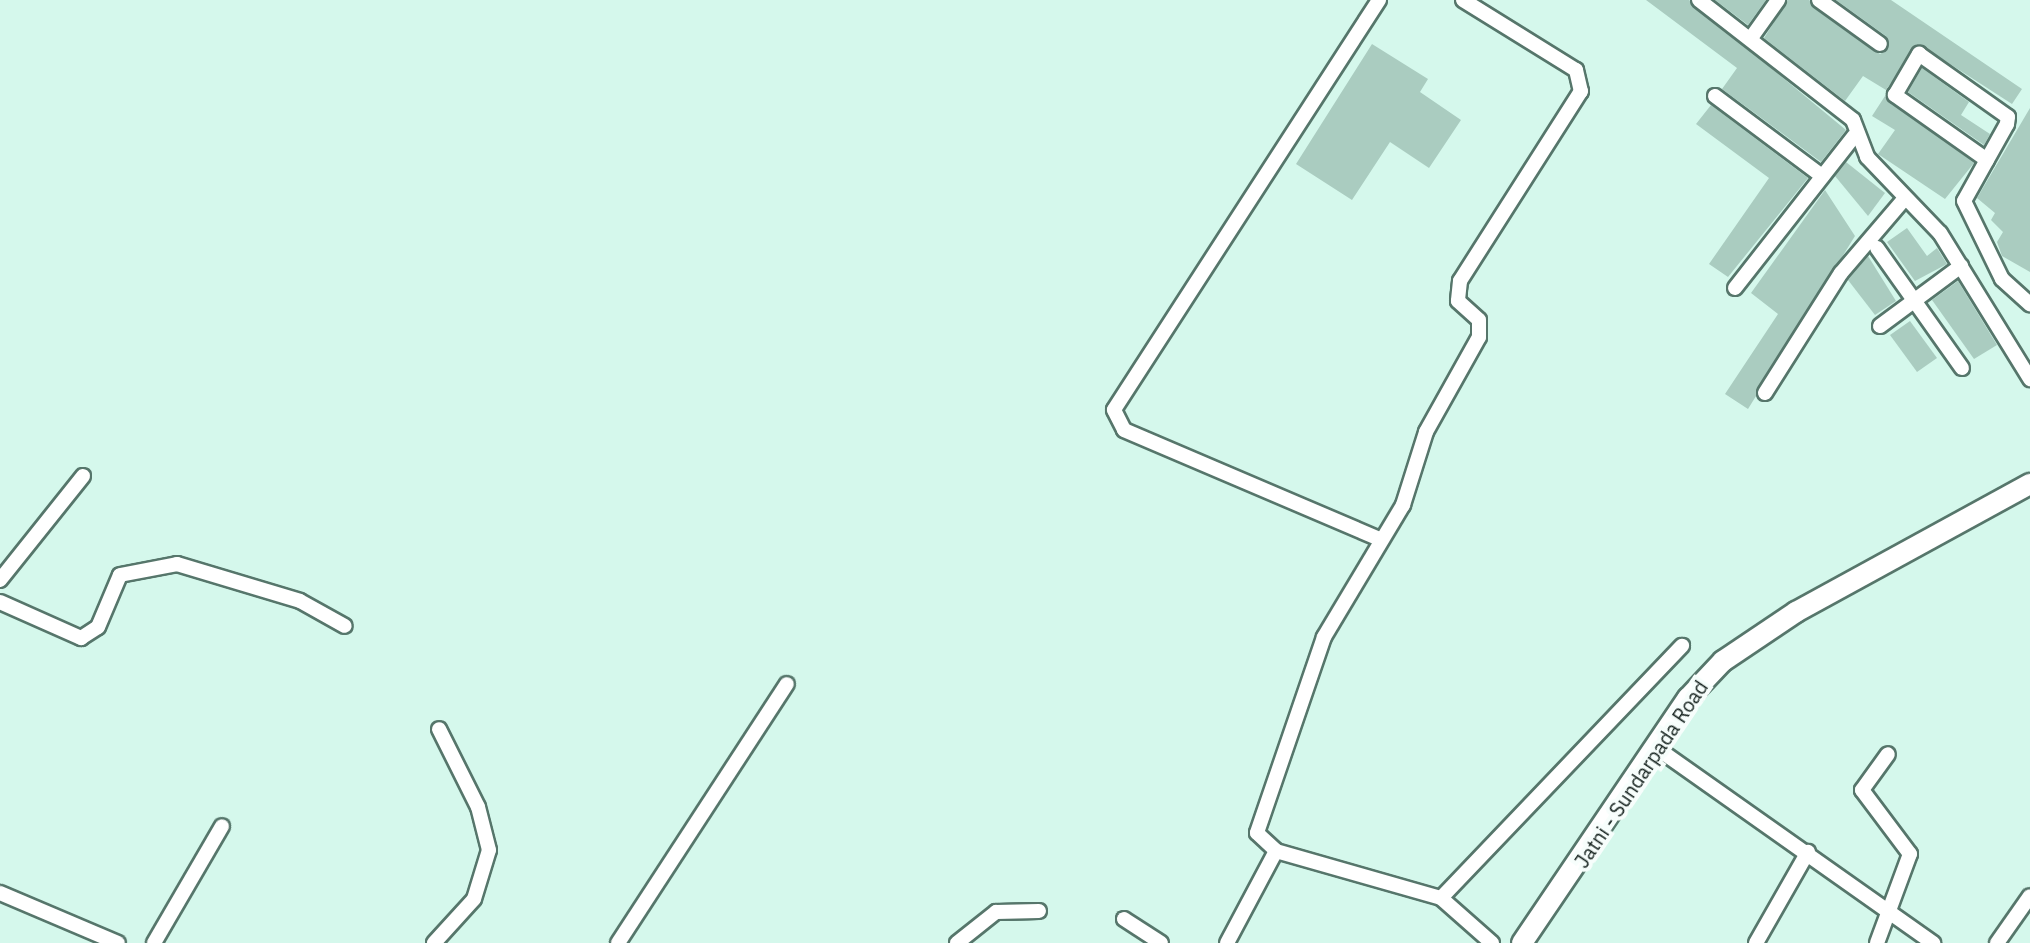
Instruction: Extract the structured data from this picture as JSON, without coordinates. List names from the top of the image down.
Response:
{
  "streets": {
    "main road": ["Jatni - Sundarpada Road"]
  }
}
